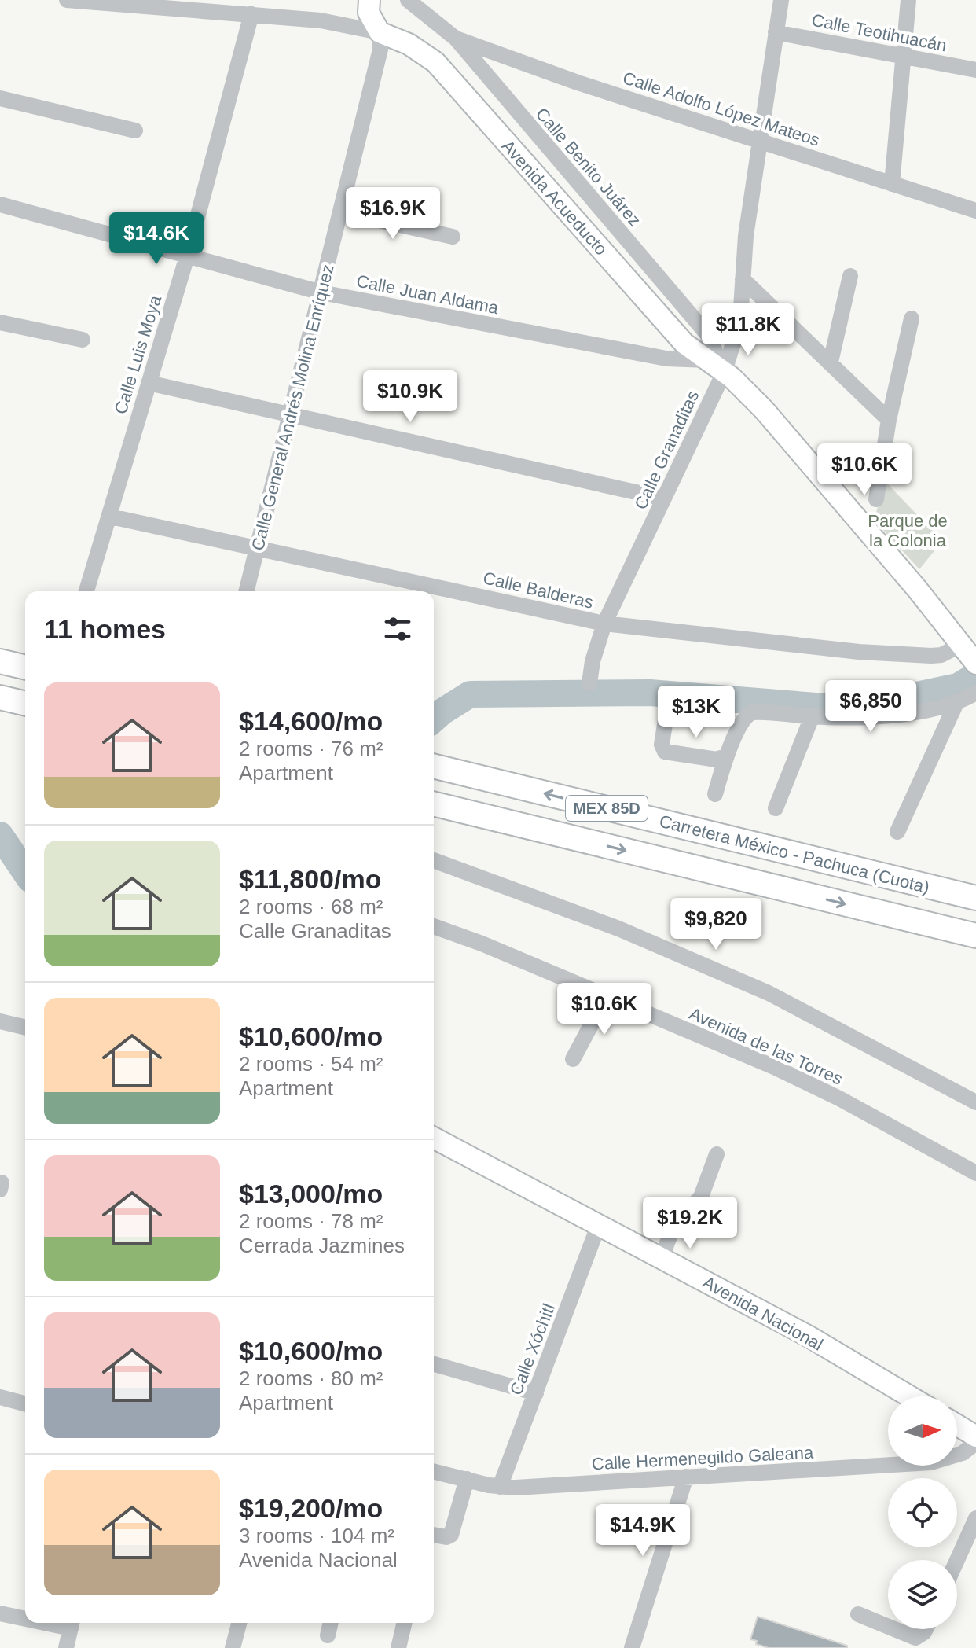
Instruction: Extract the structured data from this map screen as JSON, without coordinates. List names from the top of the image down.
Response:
{
  "streets": {
    "highway": ["MEX 85D", "Carretera México - Pachuca (Cuota)"],
    "main road": ["Avenida Acueducto", "Calle General Andrés Molina Enríquez", "Avenida Nacional"],
    "street": [
      "Calle Teotihuacán",
      "Calle Adolfo López Mateos",
      "Calle Benito Juárez",
      "Calle Juan Aldama",
      "Calle Luis Moya",
      "Calle Granaditas",
      "Calle Balderas",
      "Avenida de las Torres",
      "Calle Xóchitl",
      "Calle Hermenegildo Galeana"
    ]
  },
  "crossings": [
    ["Calle Teotihuacán", "Calle Granaditas"],
    ["Calle Adolfo López Mateos", "Calle Benito Juárez"],
    ["Calle Adolfo López Mateos", "Calle Granaditas"],
    ["Calle Benito Juárez", "Avenida Acueducto"],
    ["Calle Benito Juárez", "Calle Juan Aldama"],
    ["Calle Benito Juárez", "Calle Granaditas"],
    ["Avenida Acueducto", "Calle Juan Aldama"],
    ["Avenida Acueducto", "Calle General Andrés Molina Enríquez"],
    ["Avenida Acueducto", "Calle Granaditas"],
    ["Avenida Acueducto", "Calle Balderas"],
    ["Calle Juan Aldama", "Calle Luis Moya"],
    ["Calle Juan Aldama", "Calle General Andrés Molina Enríquez"],
    ["Calle Juan Aldama", "Calle Granaditas"],
    ["Calle Luis Moya", "Calle Balderas"],
    ["Calle General Andrés Molina Enríquez", "Calle Balderas"],
    ["Calle Granaditas", "Calle Balderas"],
    ["Avenida Nacional", "Calle Xóchitl"],
    ["Calle Xóchitl", "Calle Hermenegildo Galeana"]
  ],
  "parks": ["Parque de la Colonia"],
  "north": "right",
  "page": {
    "price": [
      "$16.9K",
      "$14.6K",
      "$11.8K",
      "$10.9K",
      "$10.6K",
      "$6,850",
      "$13K",
      "$9,820",
      "$10.6K",
      "$19.2K",
      "$14.9K"
    ],
    "heading": "11 homes",
    "list": [
      {
        "name": "$14,600/mo",
        "note": "2 rooms · 76 m² · Apartment"
      },
      {
        "name": "$11,800/mo",
        "note": "2 rooms · 68 m² · Calle Granaditas"
      },
      {
        "name": "$10,600/mo",
        "note": "2 rooms · 54 m² · Apartment"
      },
      {
        "name": "$13,000/mo",
        "note": "2 rooms · 78 m² · Cerrada Jazmines"
      },
      {
        "name": "$10,600/mo",
        "note": "2 rooms · 80 m² · Apartment"
      },
      {
        "name": "$19,200/mo",
        "note": "3 rooms · 104 m² · Avenida Nacional"
      }
    ]
  }
}
